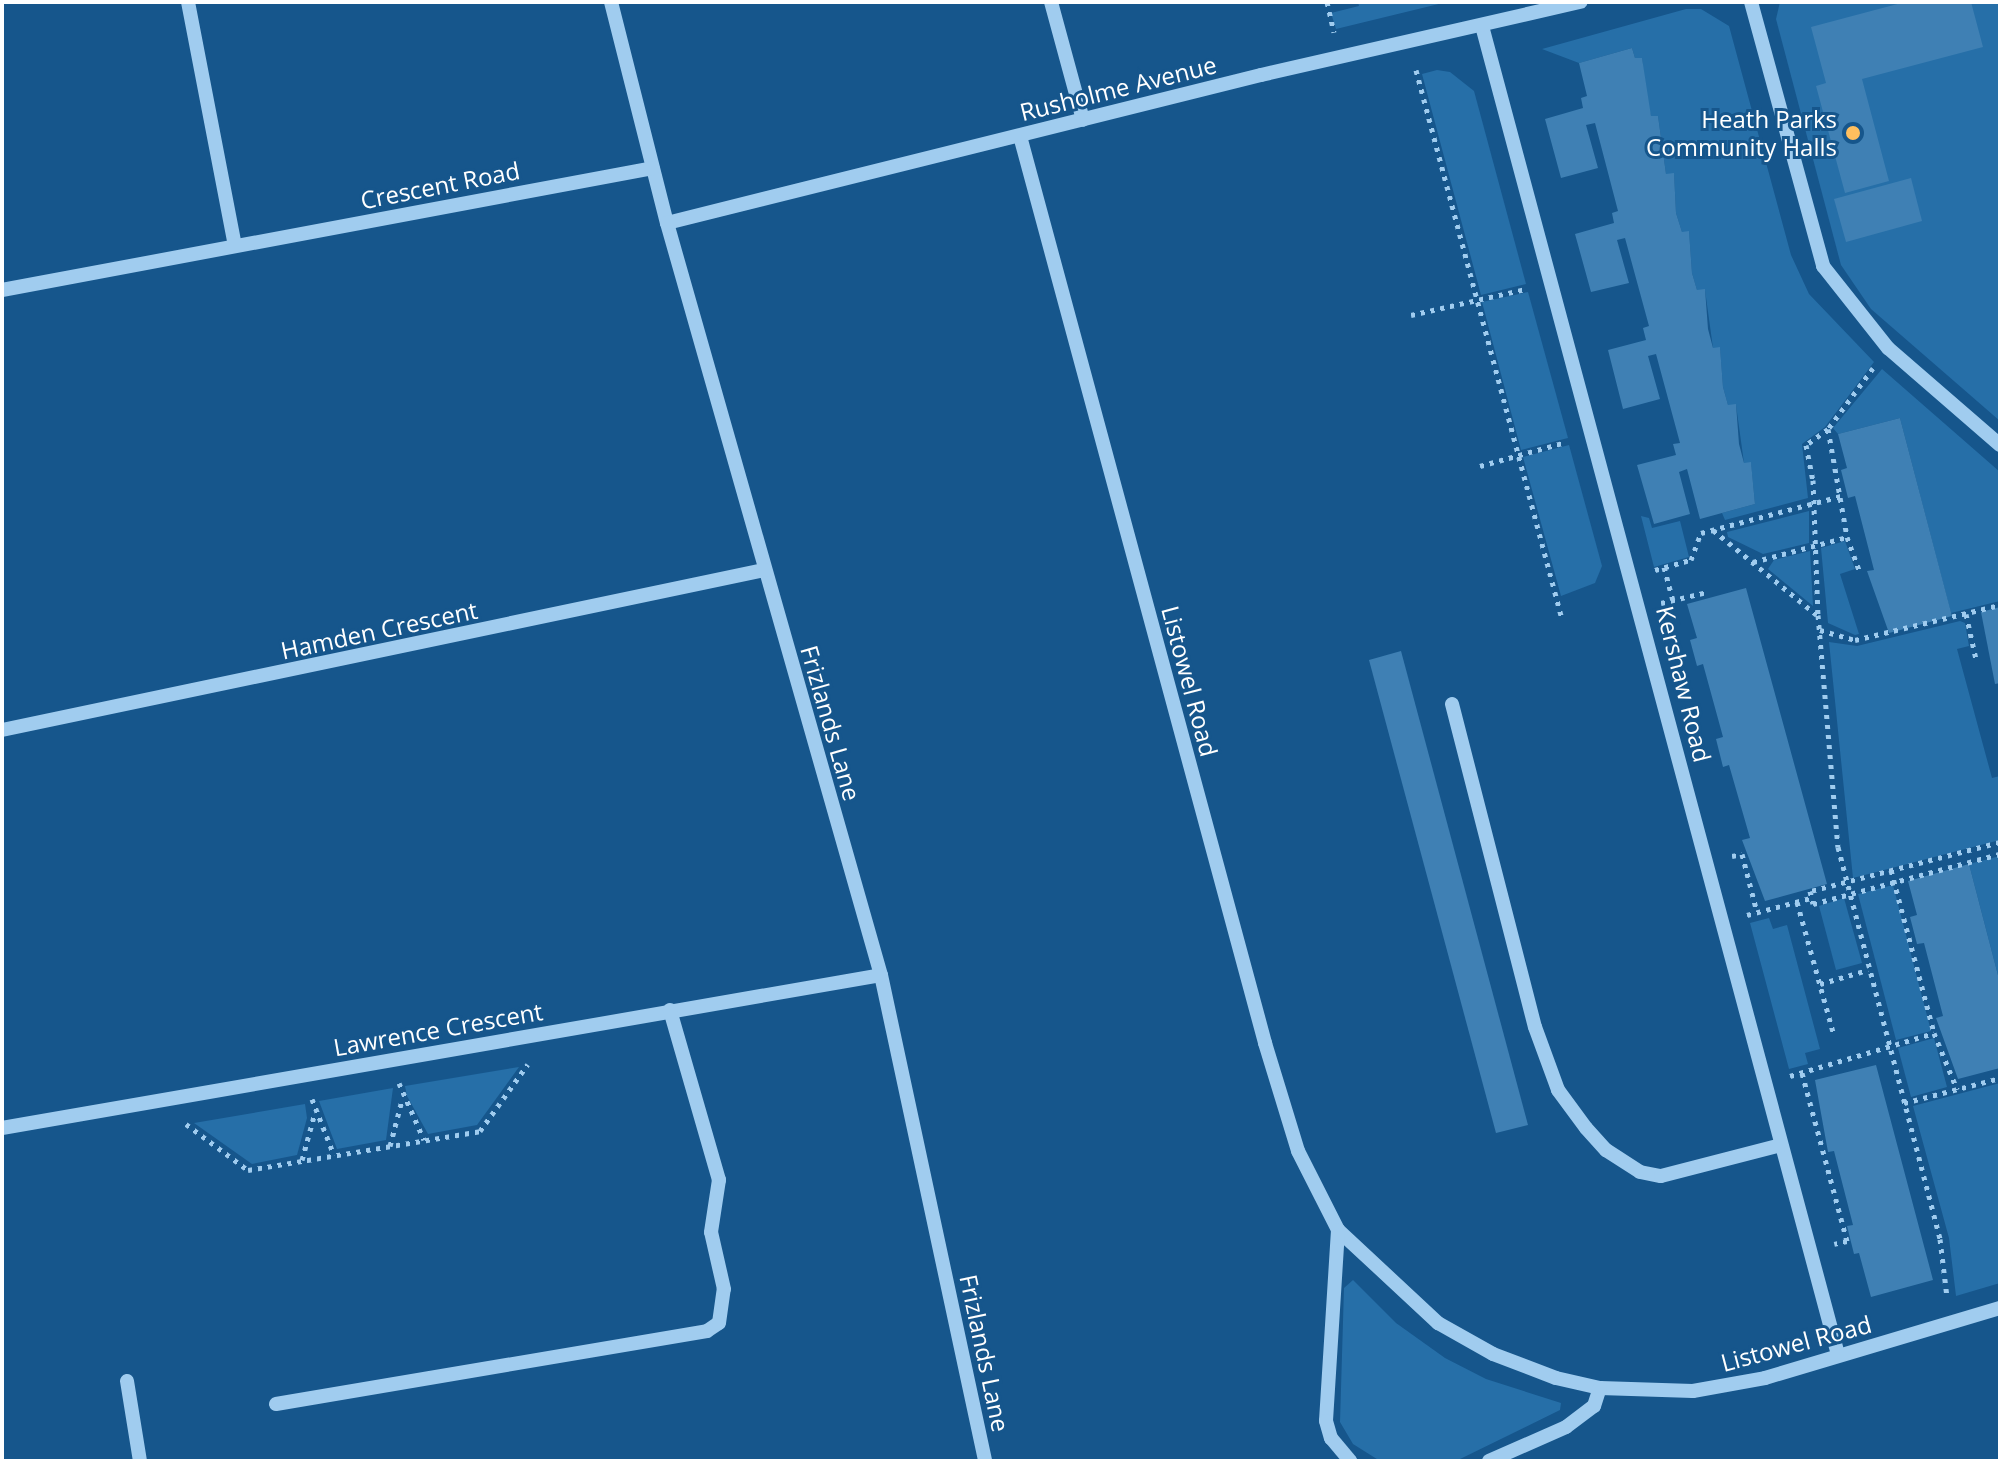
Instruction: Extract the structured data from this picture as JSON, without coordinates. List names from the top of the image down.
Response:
{
  "streets": {
    "street": [
      "Rusholme Avenue",
      "Crescent Road",
      "Hamden Crescent",
      "Listowel Road",
      "Kershaw Road",
      "Frizlands Lane",
      "Lawrence Crescent"
    ]
  },
  "crossings": [
    ["Rusholme Avenue", "Listowel Road"],
    ["Rusholme Avenue", "Kershaw Road"],
    ["Rusholme Avenue", "Frizlands Lane"],
    ["Crescent Road", "Frizlands Lane"],
    ["Hamden Crescent", "Frizlands Lane"],
    ["Listowel Road", "Kershaw Road"],
    ["Frizlands Lane", "Lawrence Crescent"]
  ],
  "places": ["Heath Parks Community Halls"]
}
